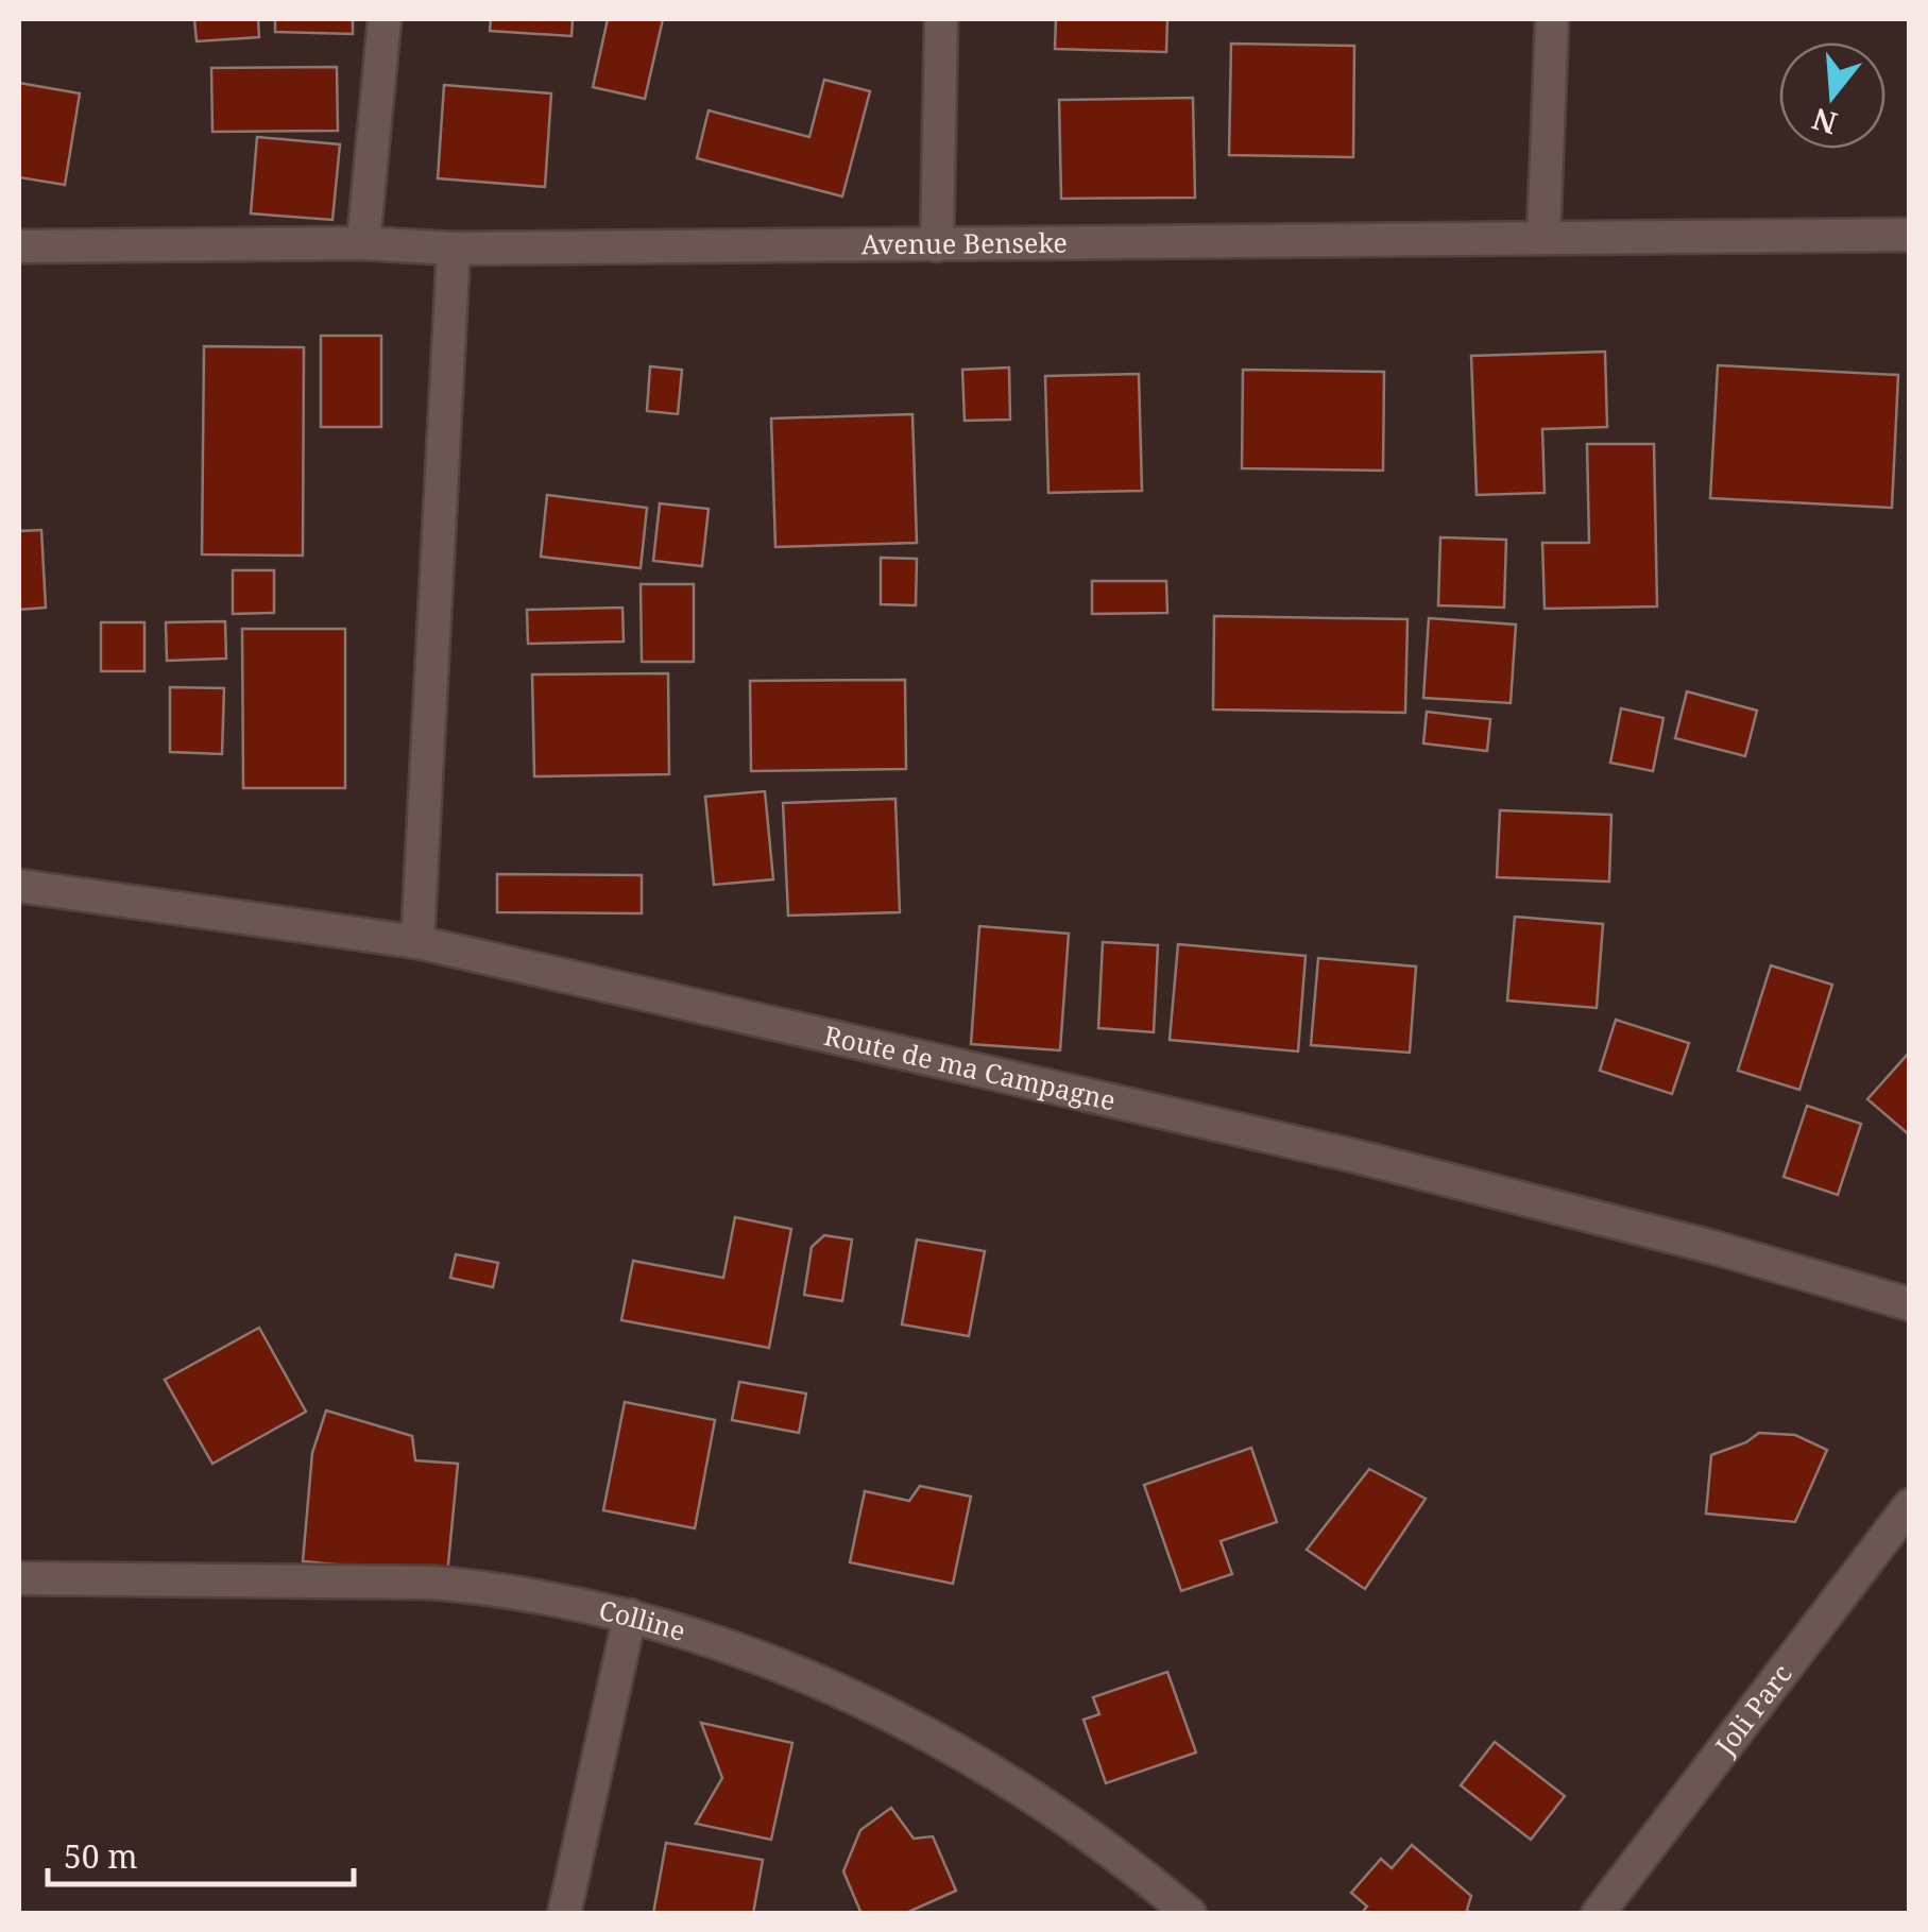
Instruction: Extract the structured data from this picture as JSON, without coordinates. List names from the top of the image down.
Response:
{
  "streets": {
    "street": [
      "Avenue Benseke",
      "Route de ma Campagne",
      "Colline",
      "Joli Parc"
    ]
  },
  "scale_bar": "50 m",
  "north": "bottom"
}
